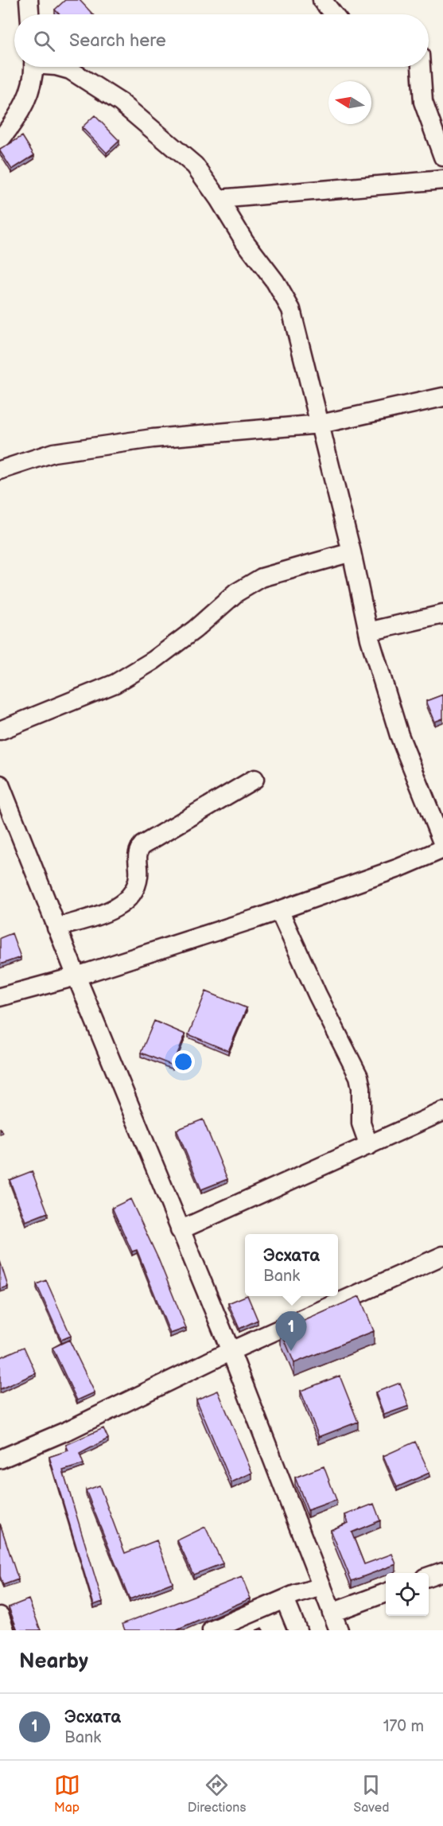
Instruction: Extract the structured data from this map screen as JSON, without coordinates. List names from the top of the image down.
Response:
{
  "north": "left",
  "page": {
    "search": "Search here",
    "popup": ["Эсхата", "Bank"],
    "pins": "1",
    "heading": "Nearby",
    "list": [
      {
        "mark": "1",
        "name": "Эсхата",
        "note": "Bank",
        "value": "170 m"
      }
    ],
    "nav": ["Map", "Directions", "Saved"]
  }
}
